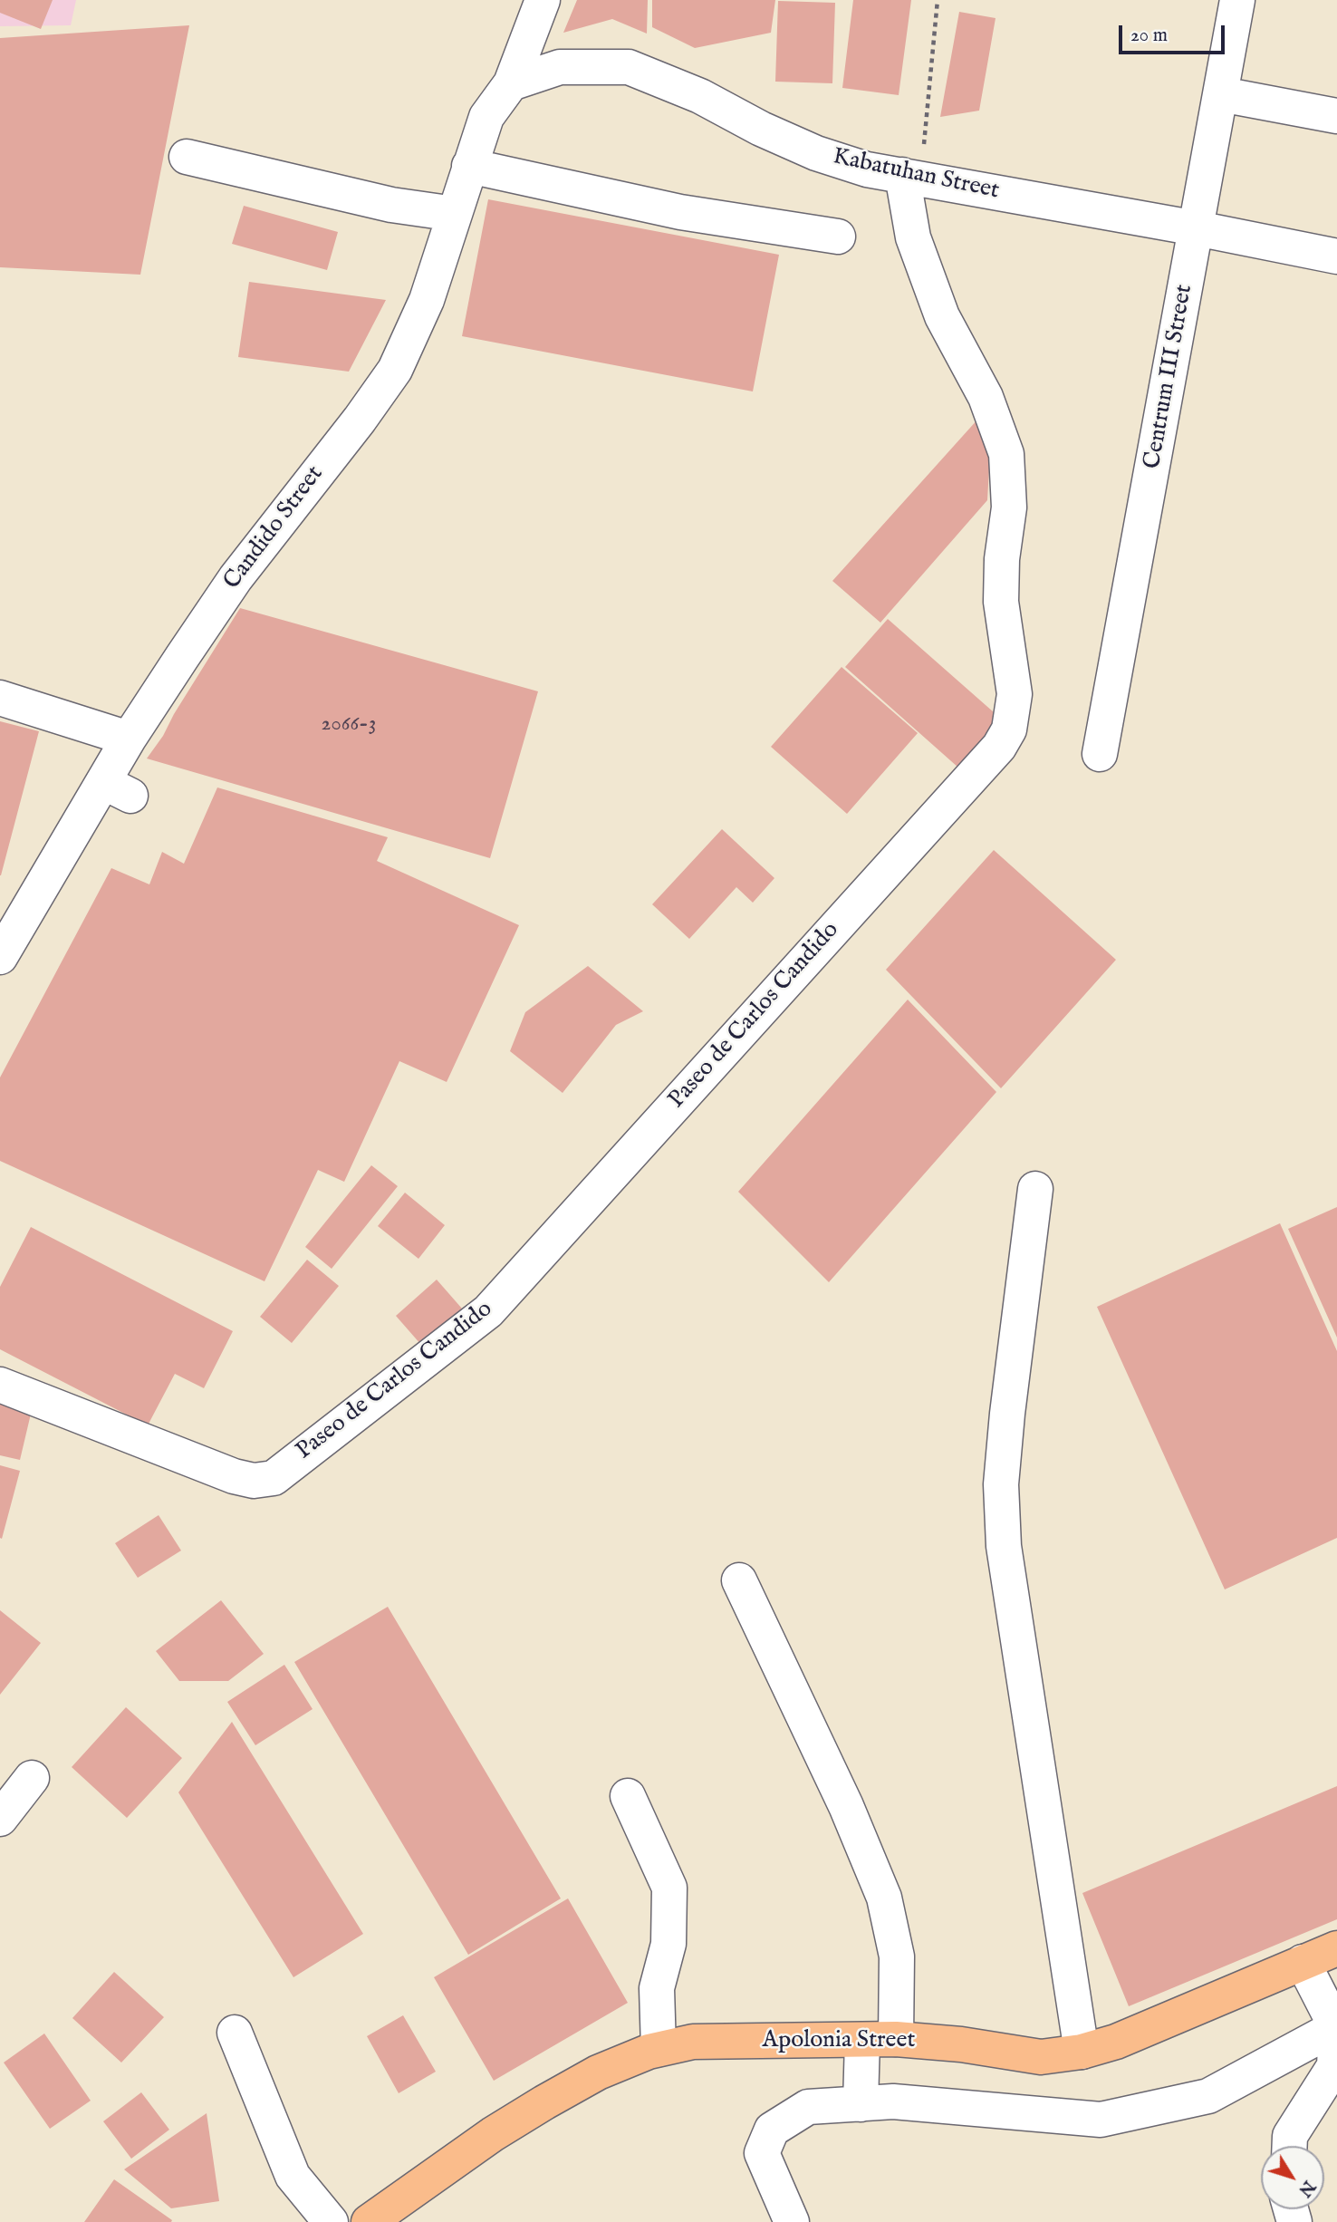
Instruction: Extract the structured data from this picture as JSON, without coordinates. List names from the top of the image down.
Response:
{
  "streets": {
    "main road": ["Apolonia Street"],
    "street": [
      "Kabatuhan Street",
      "Centrum III Street",
      "Candido Street",
      "Paseo de Carlos Candido"
    ]
  },
  "crossings": [
    ["Kabatuhan Street", "Centrum III Street"],
    ["Kabatuhan Street", "Candido Street"],
    ["Kabatuhan Street", "Paseo de Carlos Candido"]
  ],
  "house_numbers": ["2066-3"],
  "scale_bar": "20 m",
  "north": "bottom right"
}
